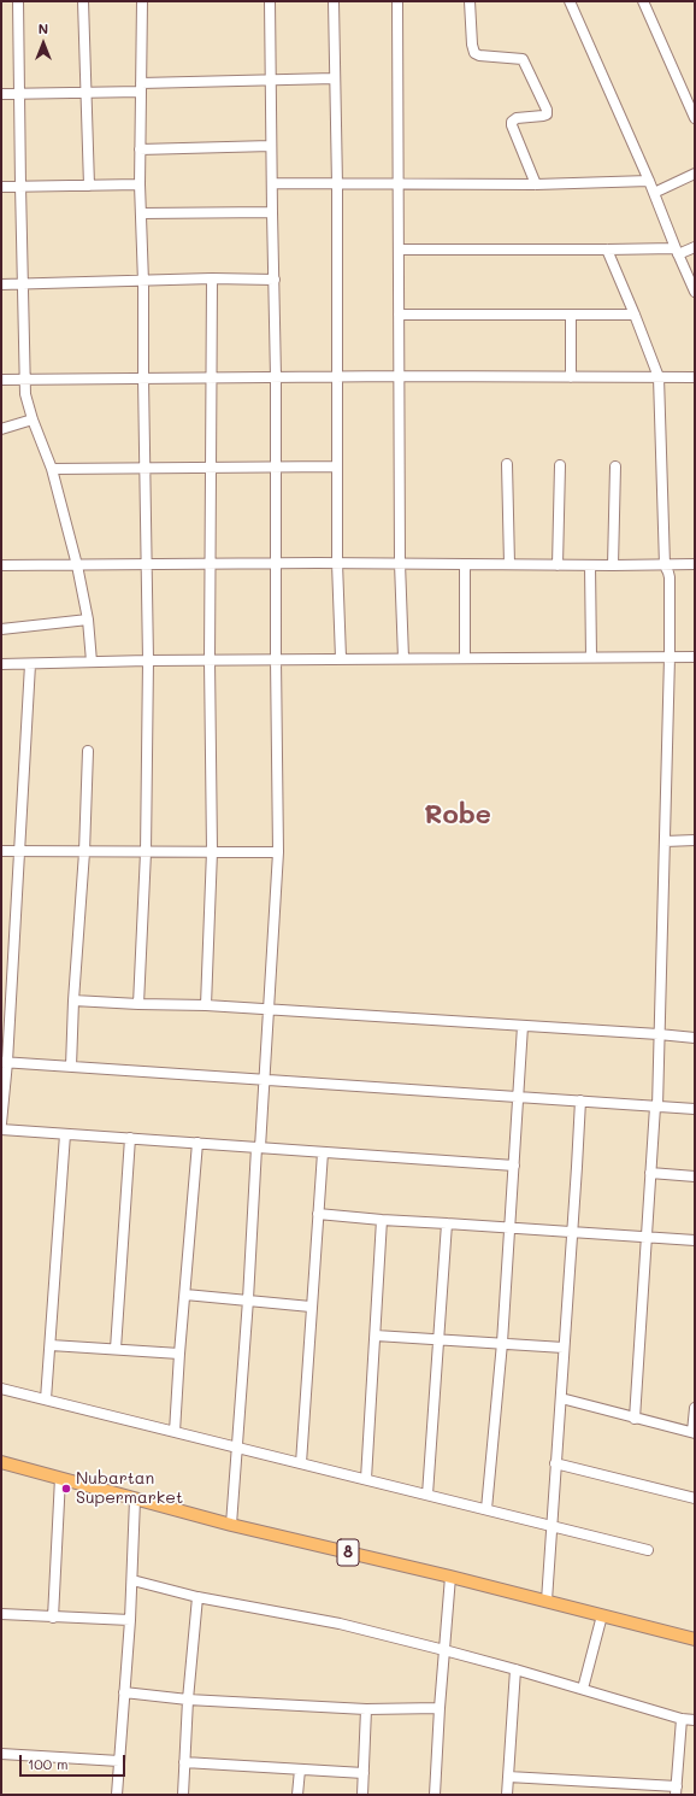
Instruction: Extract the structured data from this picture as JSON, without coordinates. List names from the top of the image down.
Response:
{
  "streets": {
    "main road": ["8"]
  },
  "districts": ["Robe"],
  "places": ["Nubartan Supermarket"],
  "scale_bar": "100 m",
  "north": "top"
}
